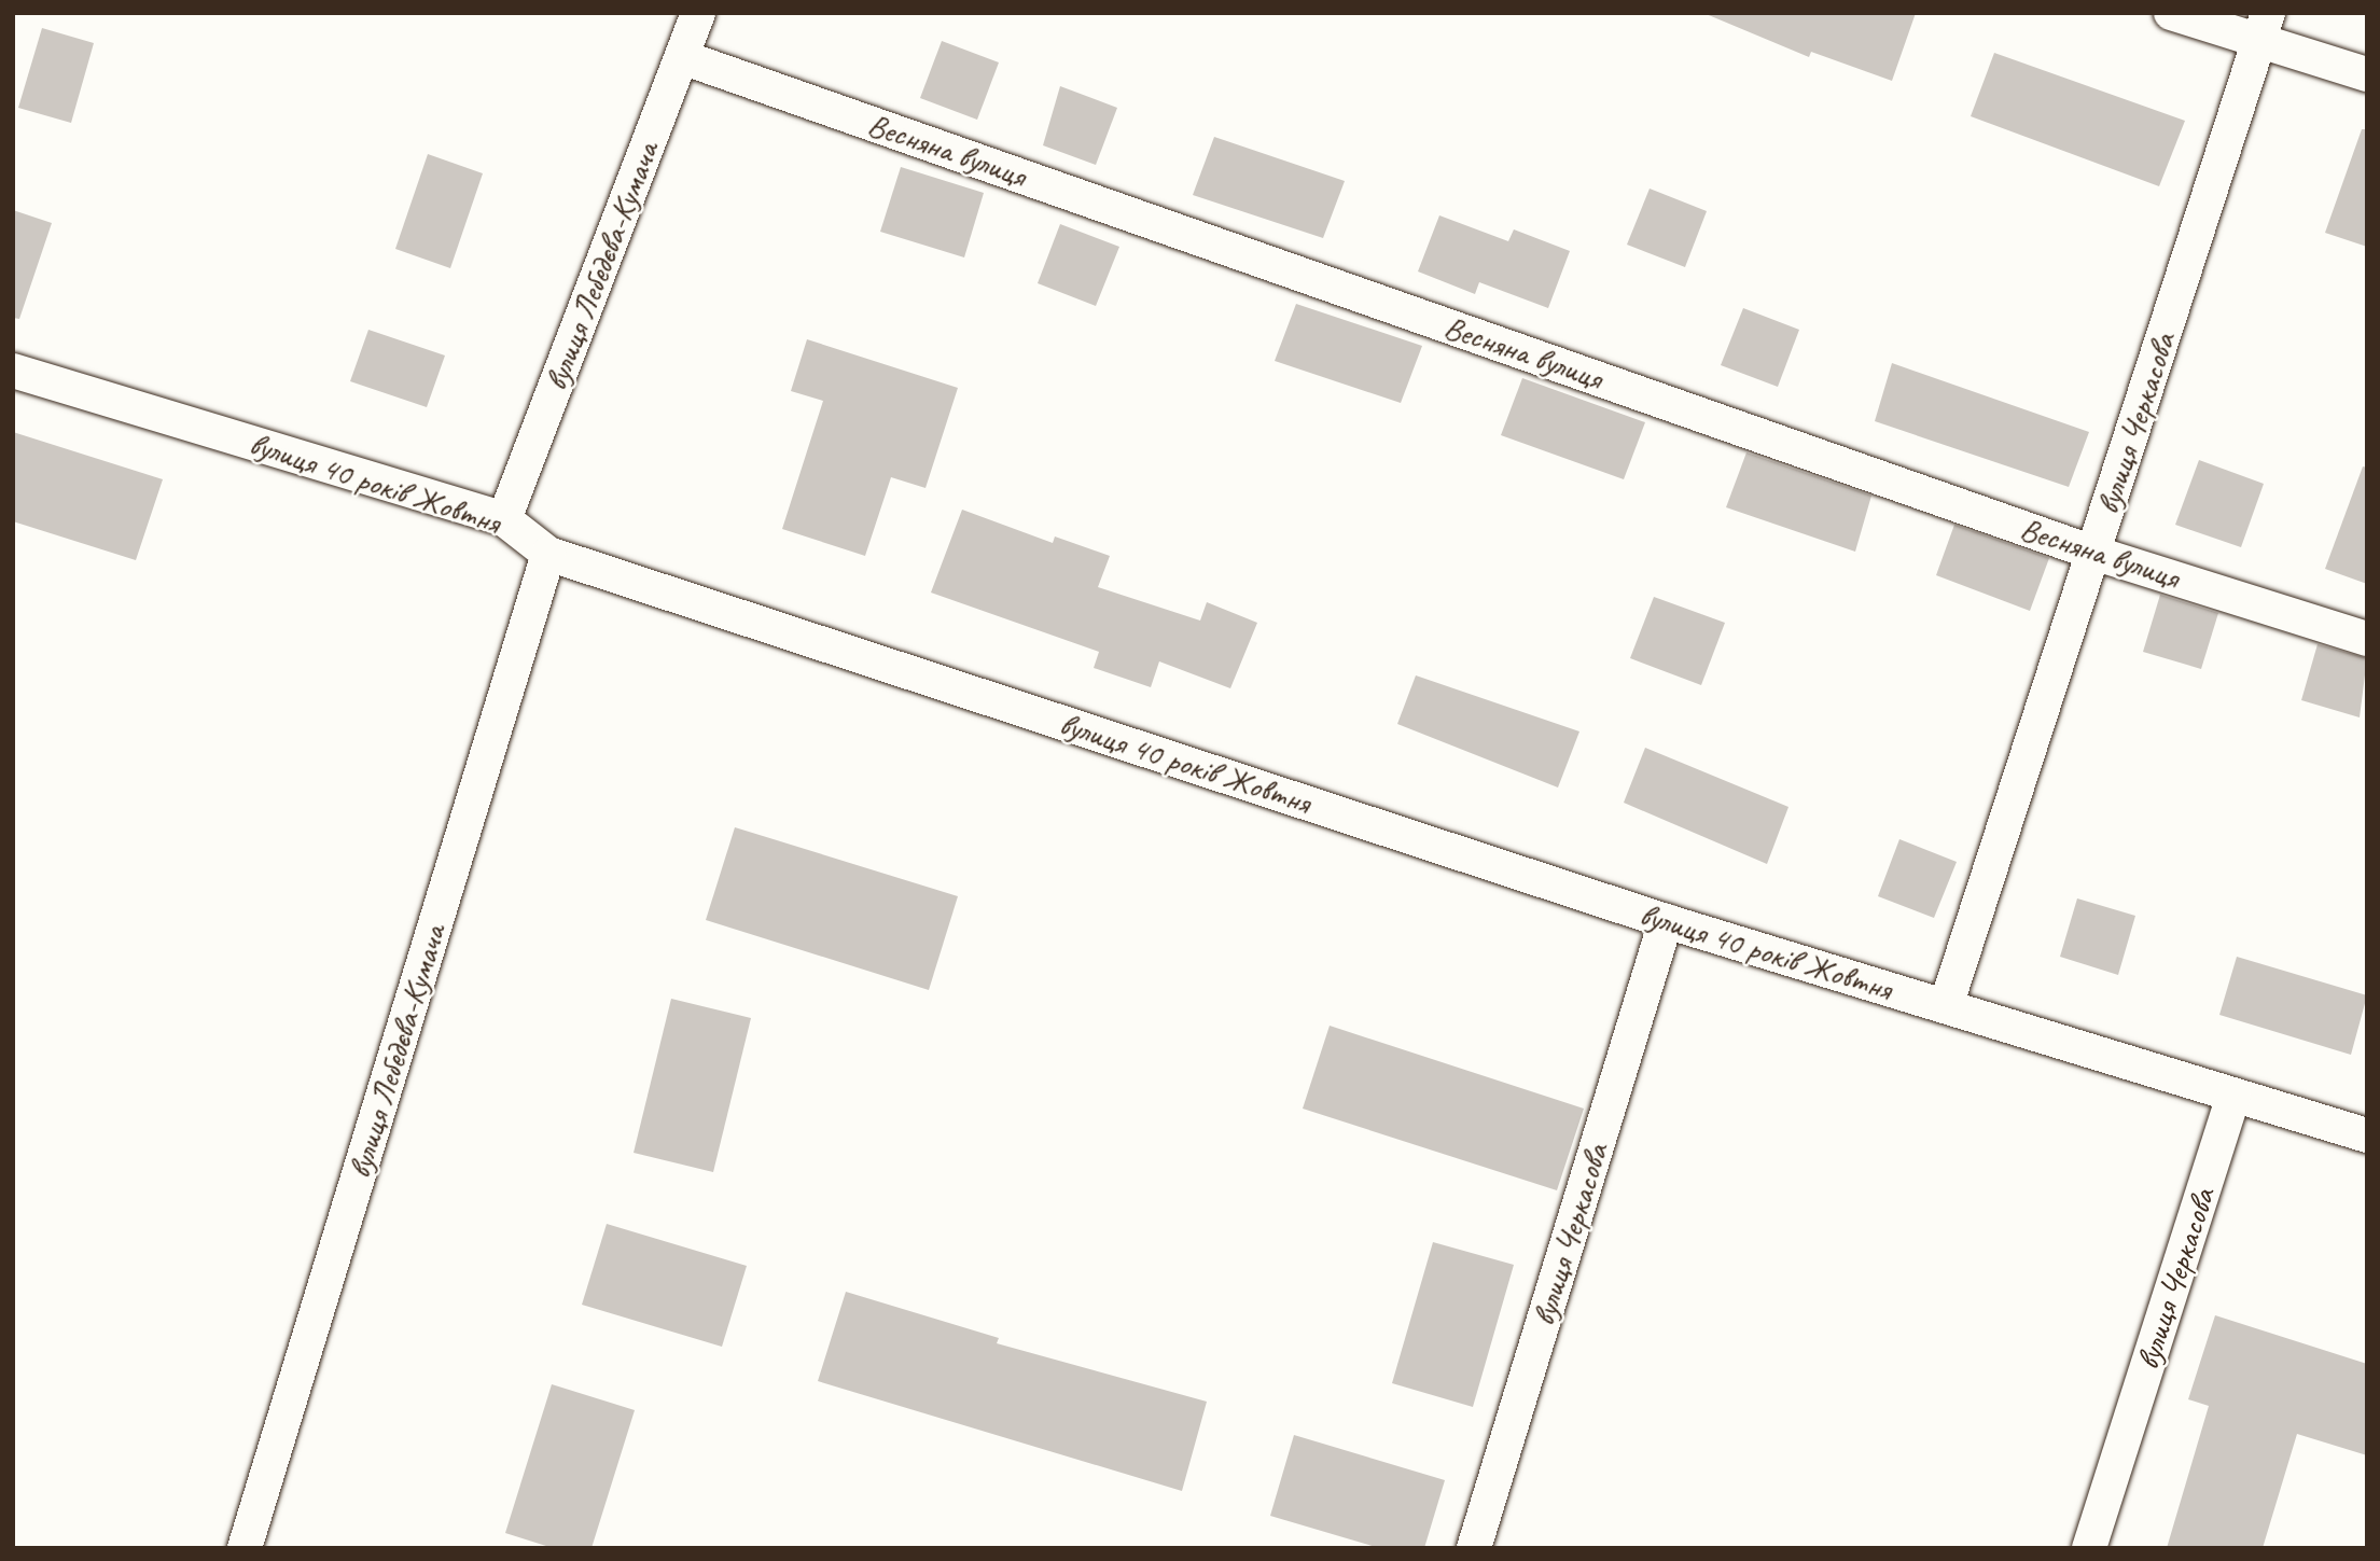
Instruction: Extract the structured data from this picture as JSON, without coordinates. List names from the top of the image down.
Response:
{
  "streets": {
    "street": [
      "Весняна вулиця",
      "вулиця Лебедєва-Кумача",
      "вулиця Черкасова",
      "вулиця 40 років Жовтня"
    ]
  },
  "crossings": [
    ["Весняна вулиця", "вулиця Лебедєва-Кумача"],
    ["Весняна вулиця", "вулиця Черкасова"],
    ["вулиця Лебедєва-Кумача", "вулиця 40 років Жовтня"],
    ["вулиця Черкасова", "вулиця 40 років Жовтня"]
  ]
}
